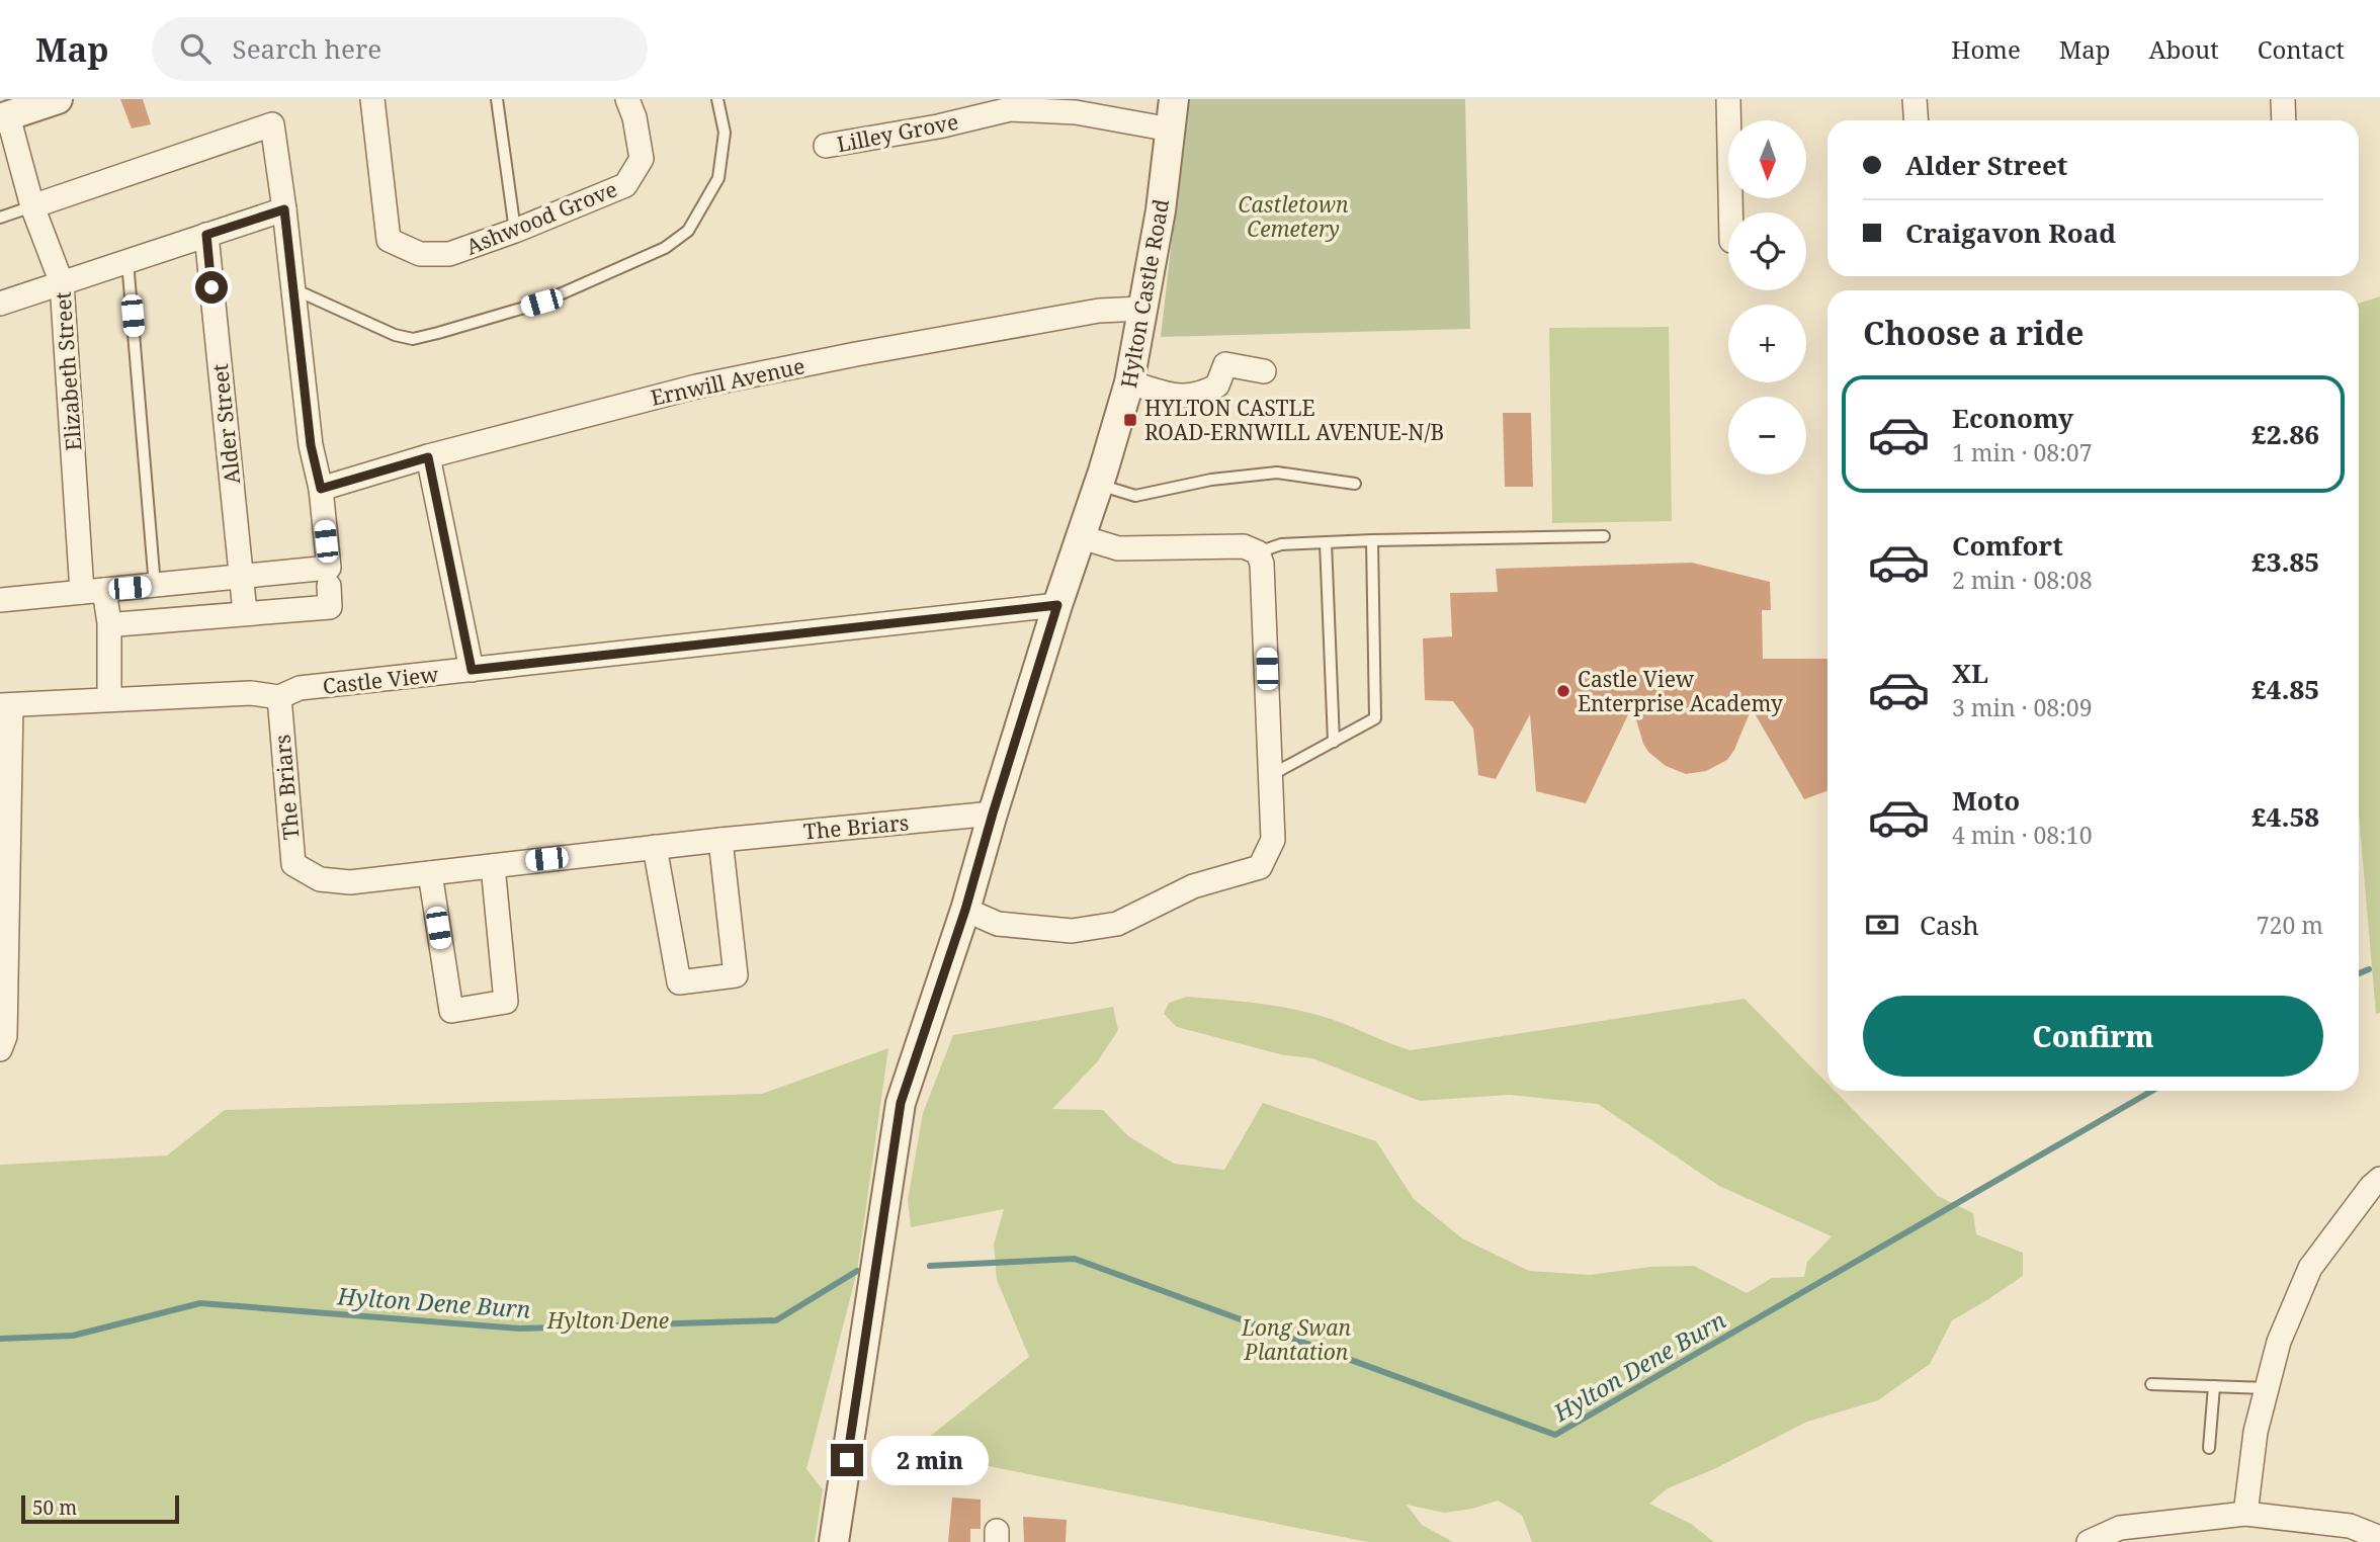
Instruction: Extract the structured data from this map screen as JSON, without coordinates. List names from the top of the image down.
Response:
{
  "streets": {
    "street": [
      "Lilley Grove",
      "Ashwood Grove",
      "Hylton Castle Road",
      "Elizabeth Street",
      "Ernwill Avenue",
      "Alder Street",
      "Castle View",
      "The Briars"
    ]
  },
  "crossings": [
    ["Lilley Grove", "Hylton Castle Road"],
    ["Hylton Castle Road", "Ernwill Avenue"],
    ["Hylton Castle Road", "Castle View"],
    ["Hylton Castle Road", "The Briars"],
    ["Elizabeth Street", "Castle View"],
    ["Castle View", "The Briars"]
  ],
  "water": ["Hylton Dene Burn"],
  "parks": ["Castletown Cemetery", "Hylton Dene", "Long Swan Plantation"],
  "places": {
    "transit": ["HYLTON CASTLE ROAD-ERNWILL AVENUE-N/B"],
    "other": ["Castle View Enterprise Academy"]
  },
  "scale_bar": "50 m",
  "north": "bottom",
  "page": {
    "header": "Map",
    "search": "Search here",
    "nav": [
      "Home",
      "Map",
      "About",
      "Contact"
    ],
    "map_buttons": ["+", "−"],
    "banner": ["Alder Street", "Craigavon Road"],
    "heading": "Choose a ride",
    "list": [
      {
        "name": "Economy",
        "note": "1 min · 08:07",
        "value": "£2.86"
      },
      {
        "name": "Comfort",
        "note": "2 min · 08:08",
        "value": "£3.85"
      },
      {
        "name": "XL",
        "note": "3 min · 08:09",
        "value": "£4.85"
      },
      {
        "name": "Moto",
        "note": "4 min · 08:10",
        "value": "£4.58"
      }
    ],
    "pay": ["Cash", "720 m"],
    "buttons": "Confirm",
    "bubble": "2 min",
    "scale": "50 m"
  }
}
